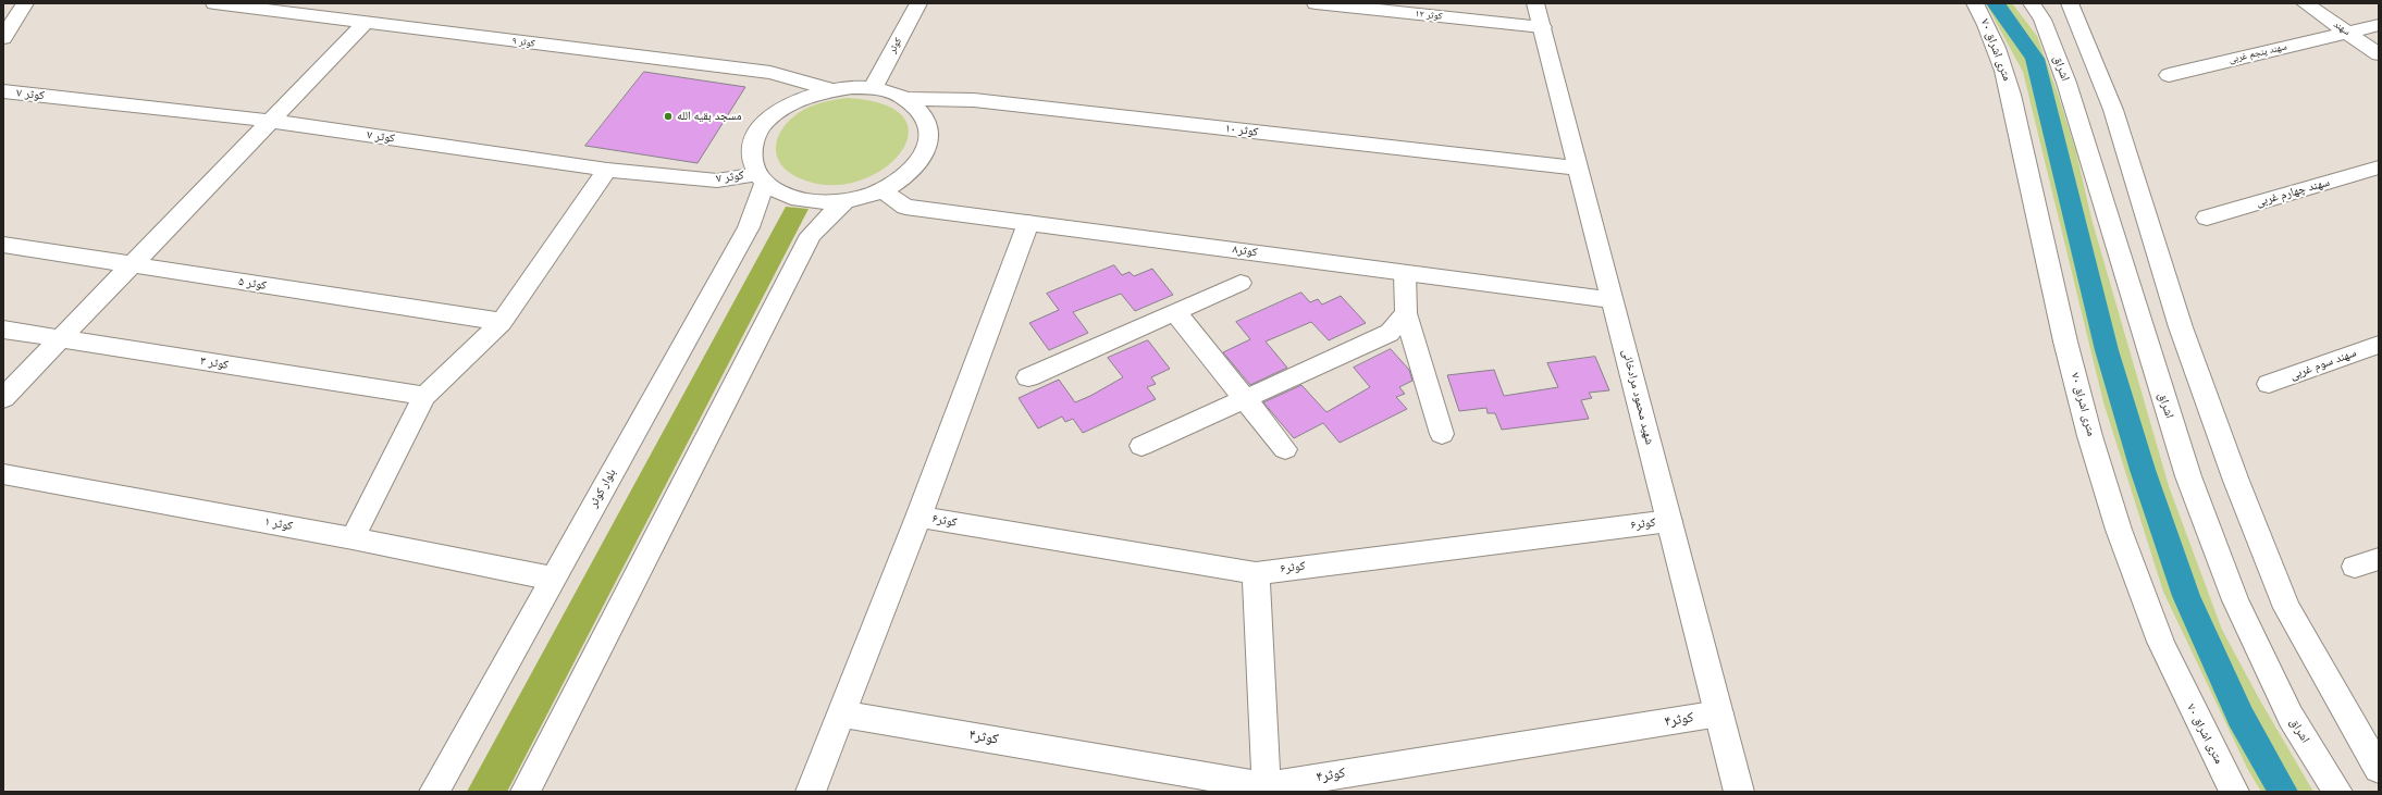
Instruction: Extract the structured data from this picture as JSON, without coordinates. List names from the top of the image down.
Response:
{
  "streets": {
    "street": [
      "کوثر ۱۲",
      "سهند",
      "کوثر ۹",
      "کوثر",
      "۷۰ متری اشراق",
      "سهند پنجم غربی",
      "اشراق",
      "کوثر ۷",
      "کوثر ۱۰",
      "سهند چهارم غربی",
      "کوثر۸",
      "کوثر ۵",
      "کوثر ۳",
      "سهند سوم غربی",
      "شهید محمود مرادخانی",
      "بلوار کوثر",
      "کوثر۶",
      "کوثر ۱",
      "کوثر۴"
    ]
  },
  "crossings": [
    ["کوثر ۱۲", "شهید محمود مرادخانی"],
    ["سهند", "سهند پنجم غربی"],
    ["کوثر ۹", "کوثر"],
    ["کوثر ۹", "کوثر ۷"],
    ["کوثر ۹", "کوثر ۱۰"],
    ["کوثر ۹", "کوثر۸"],
    ["کوثر ۹", "بلوار کوثر"],
    ["کوثر", "کوثر ۷"],
    ["کوثر", "کوثر ۱۰"],
    ["کوثر", "کوثر۸"],
    ["کوثر", "بلوار کوثر"],
    ["کوثر ۷", "کوثر ۱۰"],
    ["کوثر ۷", "کوثر۸"],
    ["کوثر ۷", "بلوار کوثر"],
    ["کوثر ۱۰", "کوثر۸"],
    ["کوثر ۱۰", "شهید محمود مرادخانی"],
    ["کوثر ۱۰", "بلوار کوثر"],
    ["کوثر۸", "شهید محمود مرادخانی"],
    ["کوثر۸", "بلوار کوثر"],
    ["شهید محمود مرادخانی", "کوثر۶"],
    ["شهید محمود مرادخانی", "کوثر۴"],
    ["بلوار کوثر", "کوثر ۱"]
  ],
  "places": ["مسجد بقیه الله"]
}
